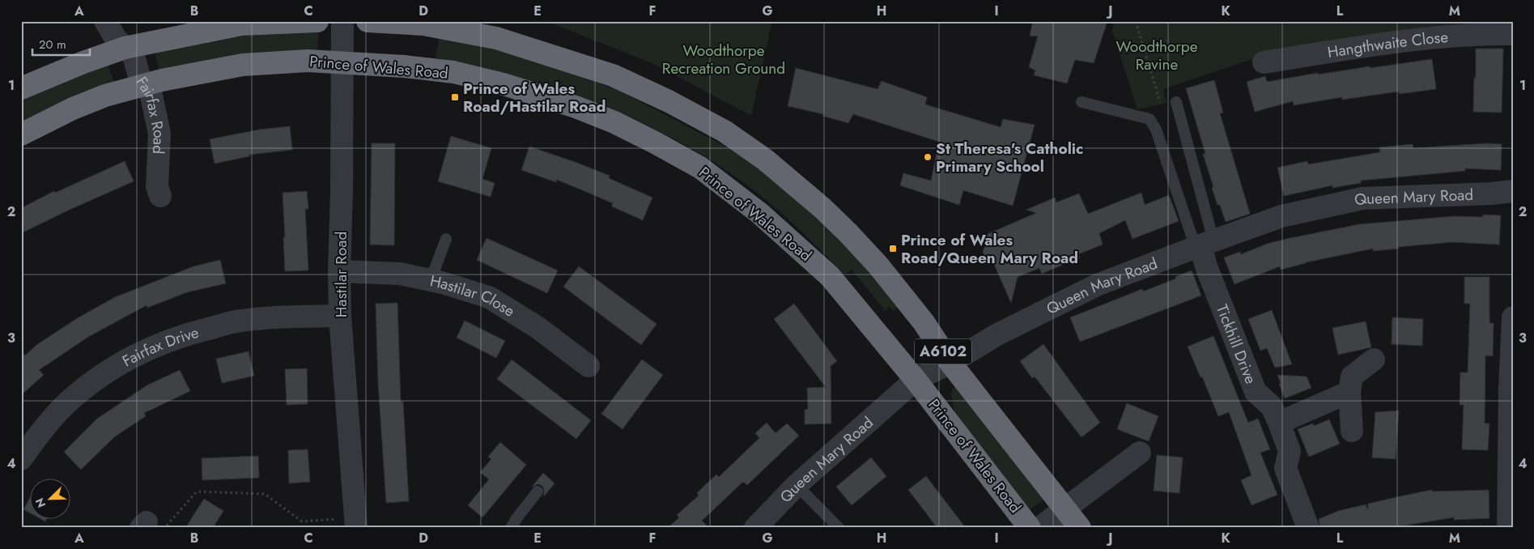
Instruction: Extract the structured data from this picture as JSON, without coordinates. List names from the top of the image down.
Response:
{
  "streets": {
    "highway": ["Prince of Wales Road", "A6102"],
    "street": [
      "Hangthwaite Close",
      "Fairfax Road",
      "Queen Mary Road",
      "Hastilar Road",
      "Hastilar Close",
      "Tickhill Drive",
      "Fairfax Drive"
    ]
  },
  "crossings": [
    ["Prince of Wales Road", "Fairfax Road"],
    ["Prince of Wales Road", "Queen Mary Road"],
    ["Prince of Wales Road", "Hastilar Road"],
    ["Queen Mary Road", "Tickhill Drive"],
    ["Queen Mary Road", "A6102"],
    ["Hastilar Road", "Hastilar Close"],
    ["Hastilar Road", "Fairfax Drive"]
  ],
  "parks": ["Woodthorpe Ravine", "Woodthorpe Recreation Ground"],
  "places": {
    "transit": ["Prince of Wales Road/Hastilar Road", "Prince of Wales Road/Queen Mary Road"],
    "other": ["St Theresa's Catholic Primary School"]
  },
  "scale_bar": "20 m",
  "north": "bottom left",
  "grid": {
    "columns": [
      "A",
      "B",
      "C",
      "D",
      "E",
      "F",
      "G",
      "H",
      "I",
      "J",
      "K",
      "L",
      "M"
    ],
    "rows": [
      "1",
      "2",
      "3",
      "4"
    ]
  }
}
